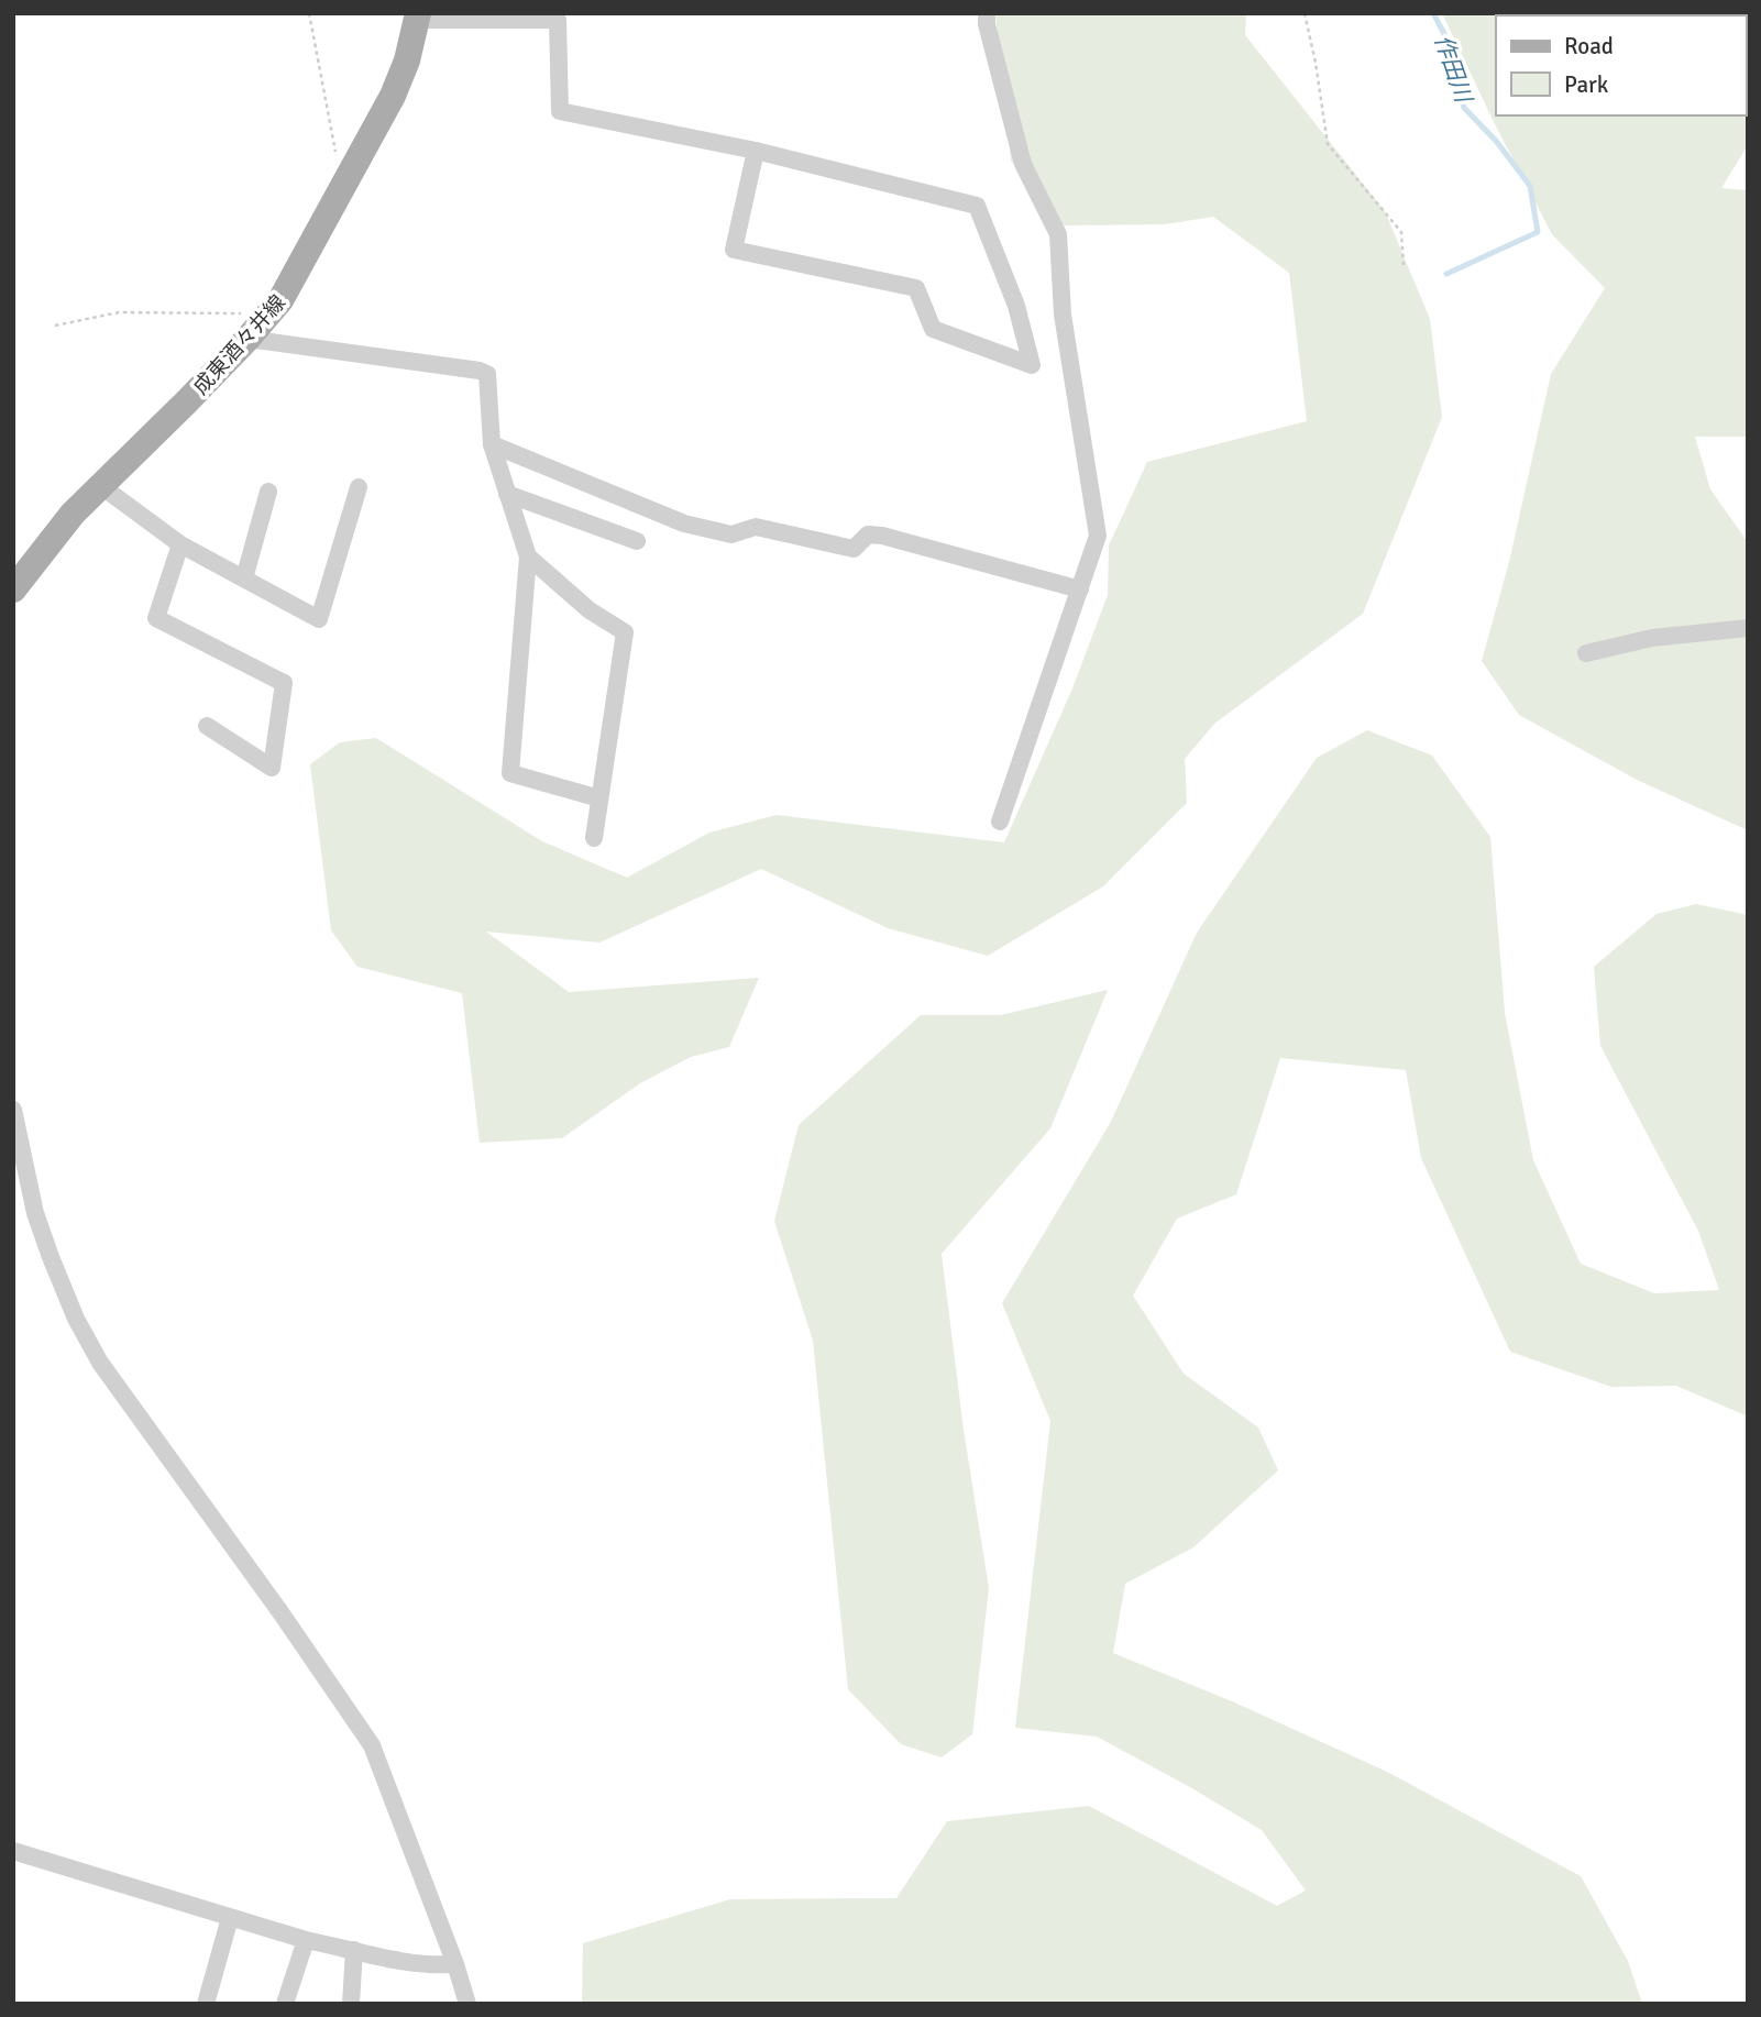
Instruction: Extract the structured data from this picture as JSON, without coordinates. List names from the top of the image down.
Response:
{
  "streets": {
    "main road": ["成東酒々井線"]
  },
  "water": ["作田川"],
  "legend": ["Road", "Park"]
}
